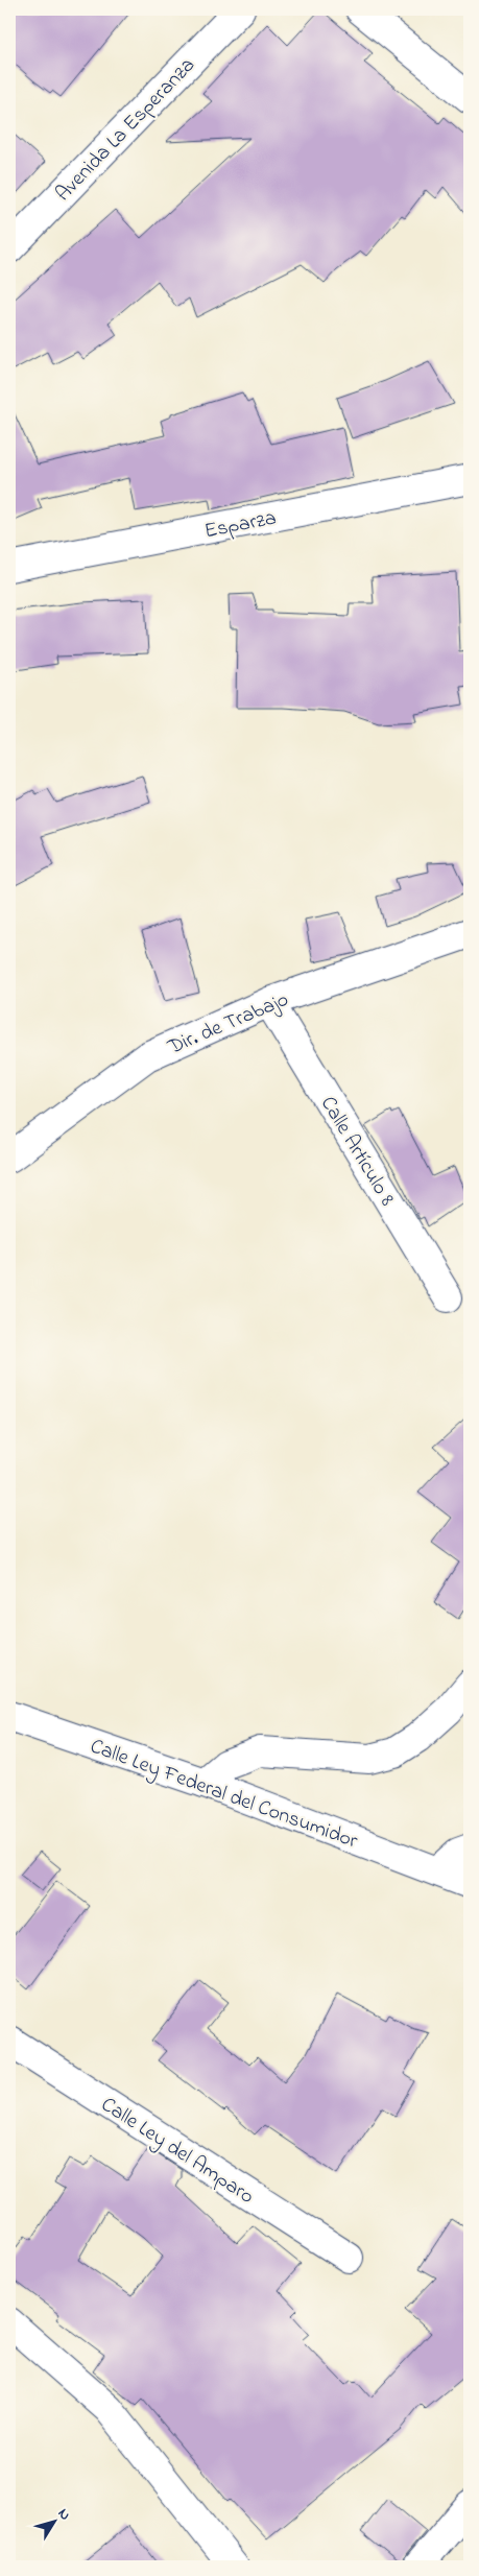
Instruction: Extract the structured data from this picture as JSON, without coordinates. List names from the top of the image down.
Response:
{
  "streets": {
    "street": [
      "Avenida La Esperanza",
      "Esparza",
      "Dir. de Trabajo",
      "Calle Artículo 8",
      "Calle Ley Federal del Consumidor",
      "Calle Ley del Amparo"
    ]
  },
  "crossings": [
    ["Dir. de Trabajo", "Calle Artículo 8"]
  ],
  "north": "top right"
}
